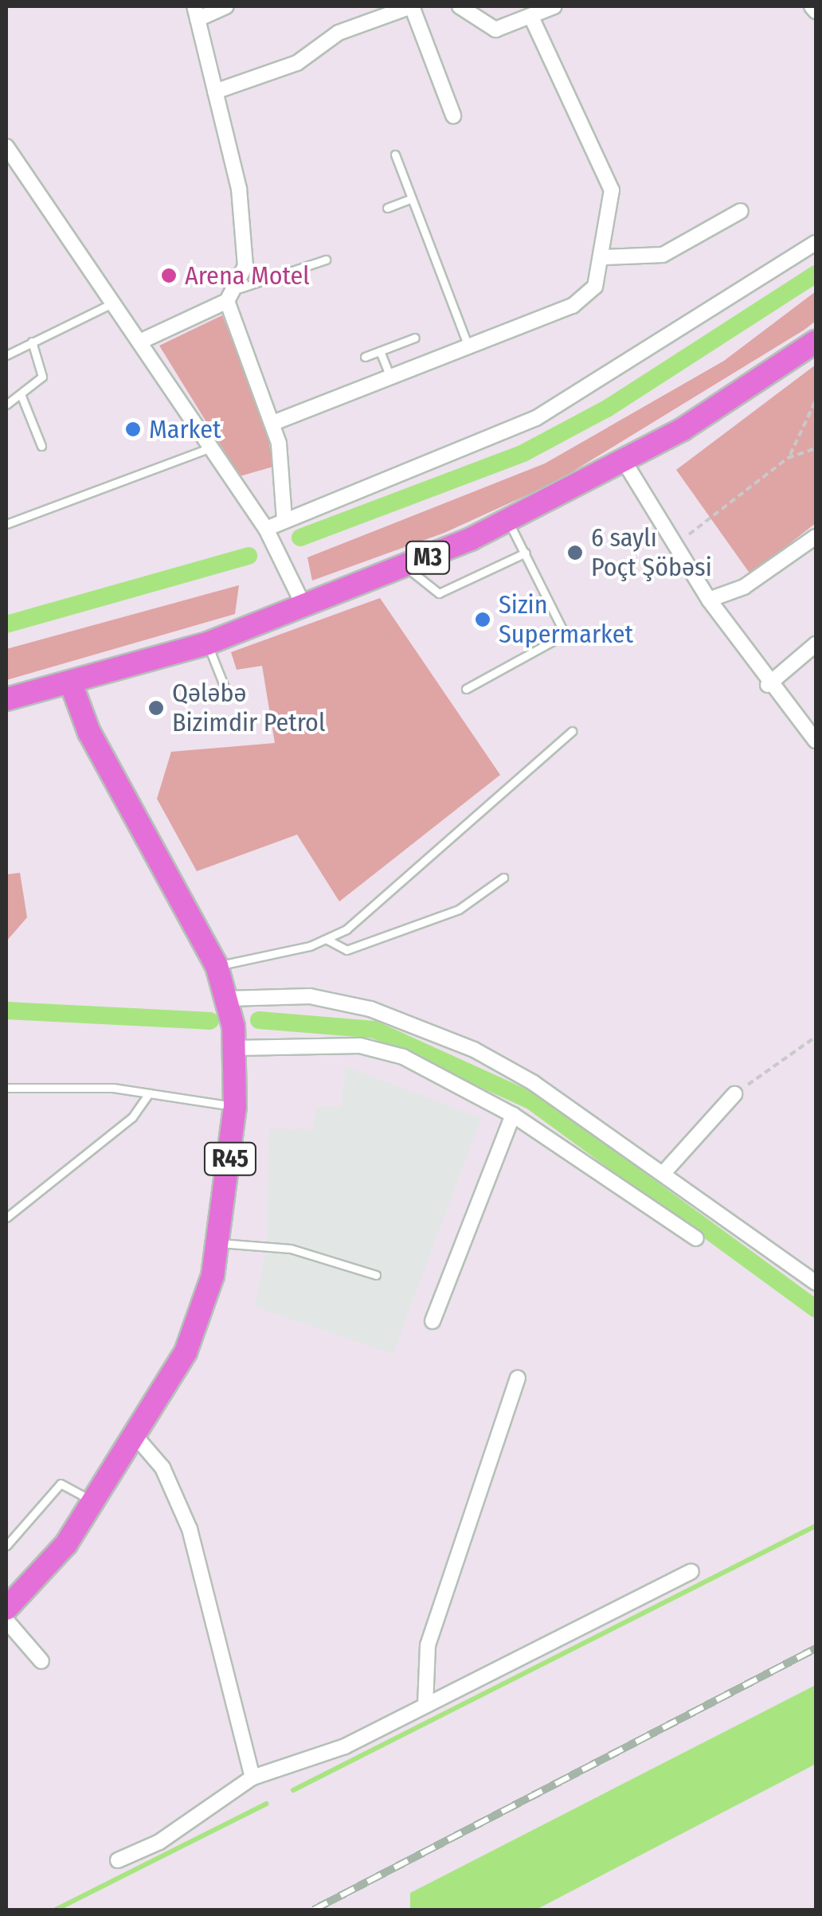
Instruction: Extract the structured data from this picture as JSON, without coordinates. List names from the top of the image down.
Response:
{
  "streets": {
    "main road": ["M3", "R45"]
  },
  "crossings": [
    ["M3", "R45"]
  ],
  "places": [
    "Arena Motel",
    "Market",
    "6 saylı Poçt Şöbəsi",
    "Sizin Supermarket",
    "Qələbə Bizimdir Petrol"
  ]
}
